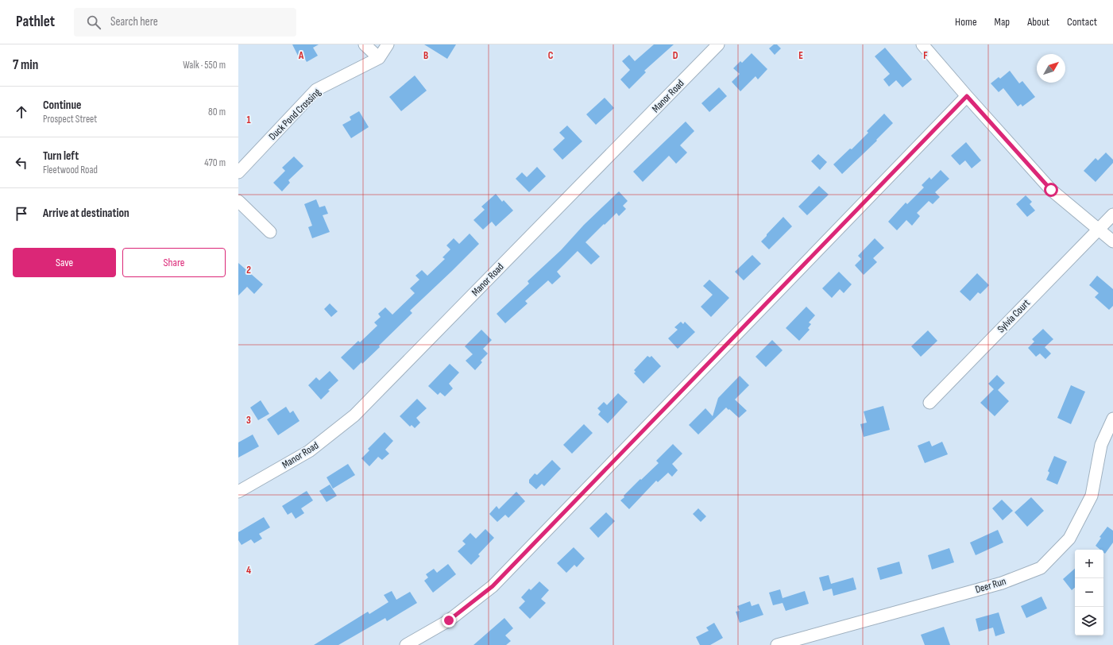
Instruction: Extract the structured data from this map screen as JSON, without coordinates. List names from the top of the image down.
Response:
{
  "streets": {
    "street": [
      "Manor Road",
      "Duck Pond Crossing",
      "Sylvia Court",
      "Deer Run"
    ]
  },
  "north": "top right",
  "page": {
    "header": "Pathlet",
    "search": "Search here",
    "nav": [
      "Home",
      "Map",
      "About",
      "Contact"
    ],
    "heading": ["7 min", "Walk · 550 m"],
    "list": [
      ["Continue", "Prospect Street", "80 m"],
      ["Turn left", "Fleetwood Road", "470 m"],
      "Arrive at destination"
    ],
    "buttons": ["Save", "Share"],
    "map_buttons": ["+", "−"]
  },
  "grid": {
    "columns": [
      "A",
      "B",
      "C",
      "D",
      "E",
      "F"
    ],
    "rows": [
      "1",
      "2",
      "3",
      "4"
    ]
  }
}
